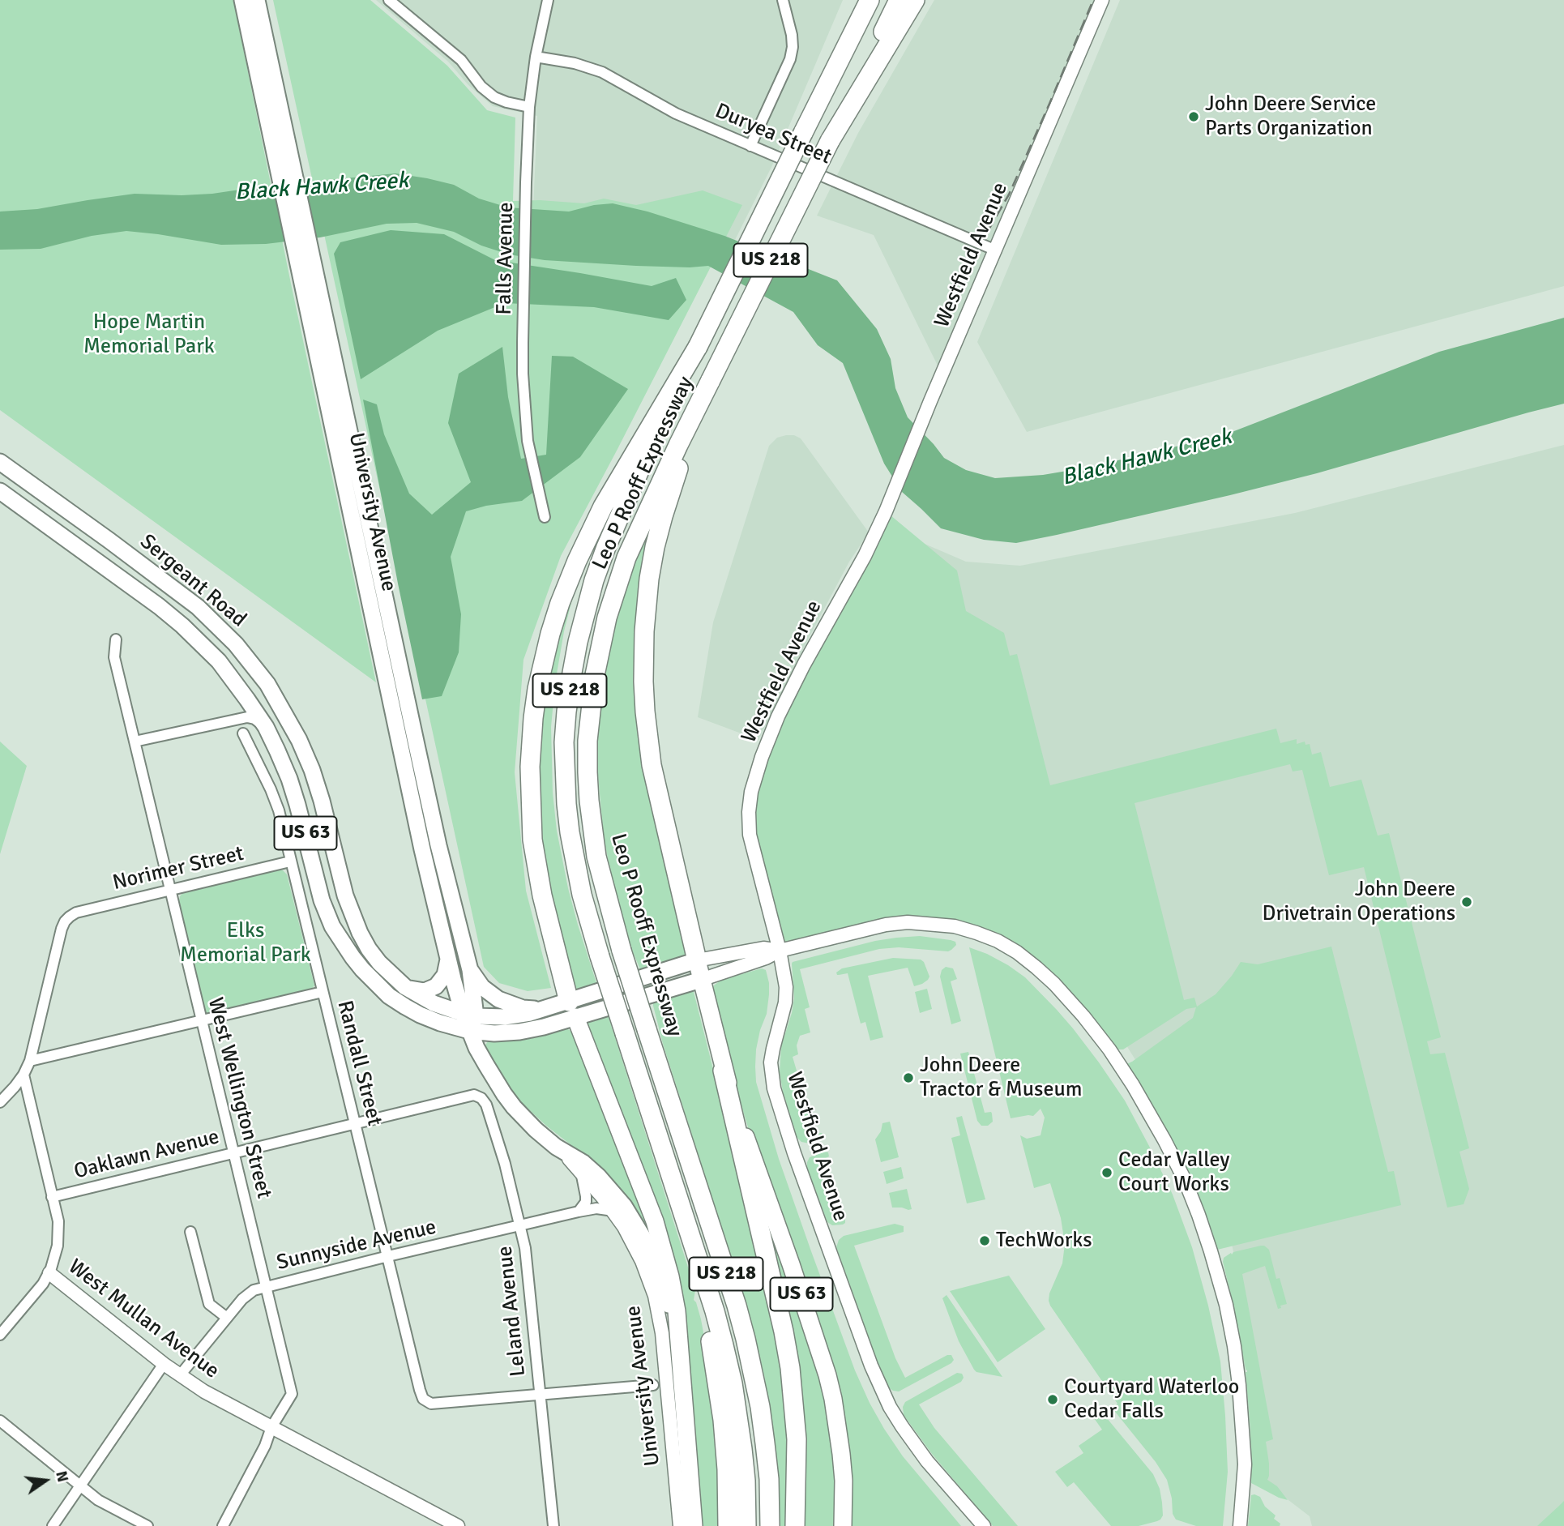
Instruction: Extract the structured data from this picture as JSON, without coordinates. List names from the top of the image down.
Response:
{
  "streets": {
    "highway": ["US 218", "Leo P Rooff Expressway", "US 63"],
    "main road": ["University Avenue", "Sergeant Road"],
    "street": [
      "Duryea Street",
      "Westfield Avenue",
      "Falls Avenue",
      "Norimer Street",
      "Randall Street",
      "West Wellington Street",
      "Oaklawn Avenue",
      "Sunnyside Avenue",
      "Leland Avenue",
      "West Mullan Avenue"
    ]
  },
  "crossings": [
    ["Duryea Street", "Westfield Avenue"],
    ["Duryea Street", "Falls Avenue"],
    ["US 218", "Leo P Rooff Expressway"],
    ["University Avenue", "Sergeant Road"],
    ["University Avenue", "Sunnyside Avenue"],
    ["Sergeant Road", "US 63"],
    ["Norimer Street", "Randall Street"],
    ["Norimer Street", "West Wellington Street"],
    ["Randall Street", "Oaklawn Avenue"],
    ["Randall Street", "Sunnyside Avenue"],
    ["Randall Street", "Leland Avenue"],
    ["West Wellington Street", "Oaklawn Avenue"],
    ["West Wellington Street", "Sunnyside Avenue"],
    ["West Wellington Street", "West Mullan Avenue"],
    ["Oaklawn Avenue", "Leland Avenue"],
    ["Oaklawn Avenue", "West Mullan Avenue"],
    ["Sunnyside Avenue", "Leland Avenue"],
    ["Sunnyside Avenue", "West Mullan Avenue"]
  ],
  "water": ["Black Hawk Creek"],
  "parks": ["Hope Martin Memorial Park", "Elks Memorial Park"],
  "places": [
    "John Deere Service Parts Organization",
    "John Deere Drivetrain Operations",
    "John Deere Tractor & Museum",
    "Cedar Valley Court Works",
    "TechWorks",
    "Courtyard Waterloo Cedar Falls"
  ],
  "north": "right"
}
